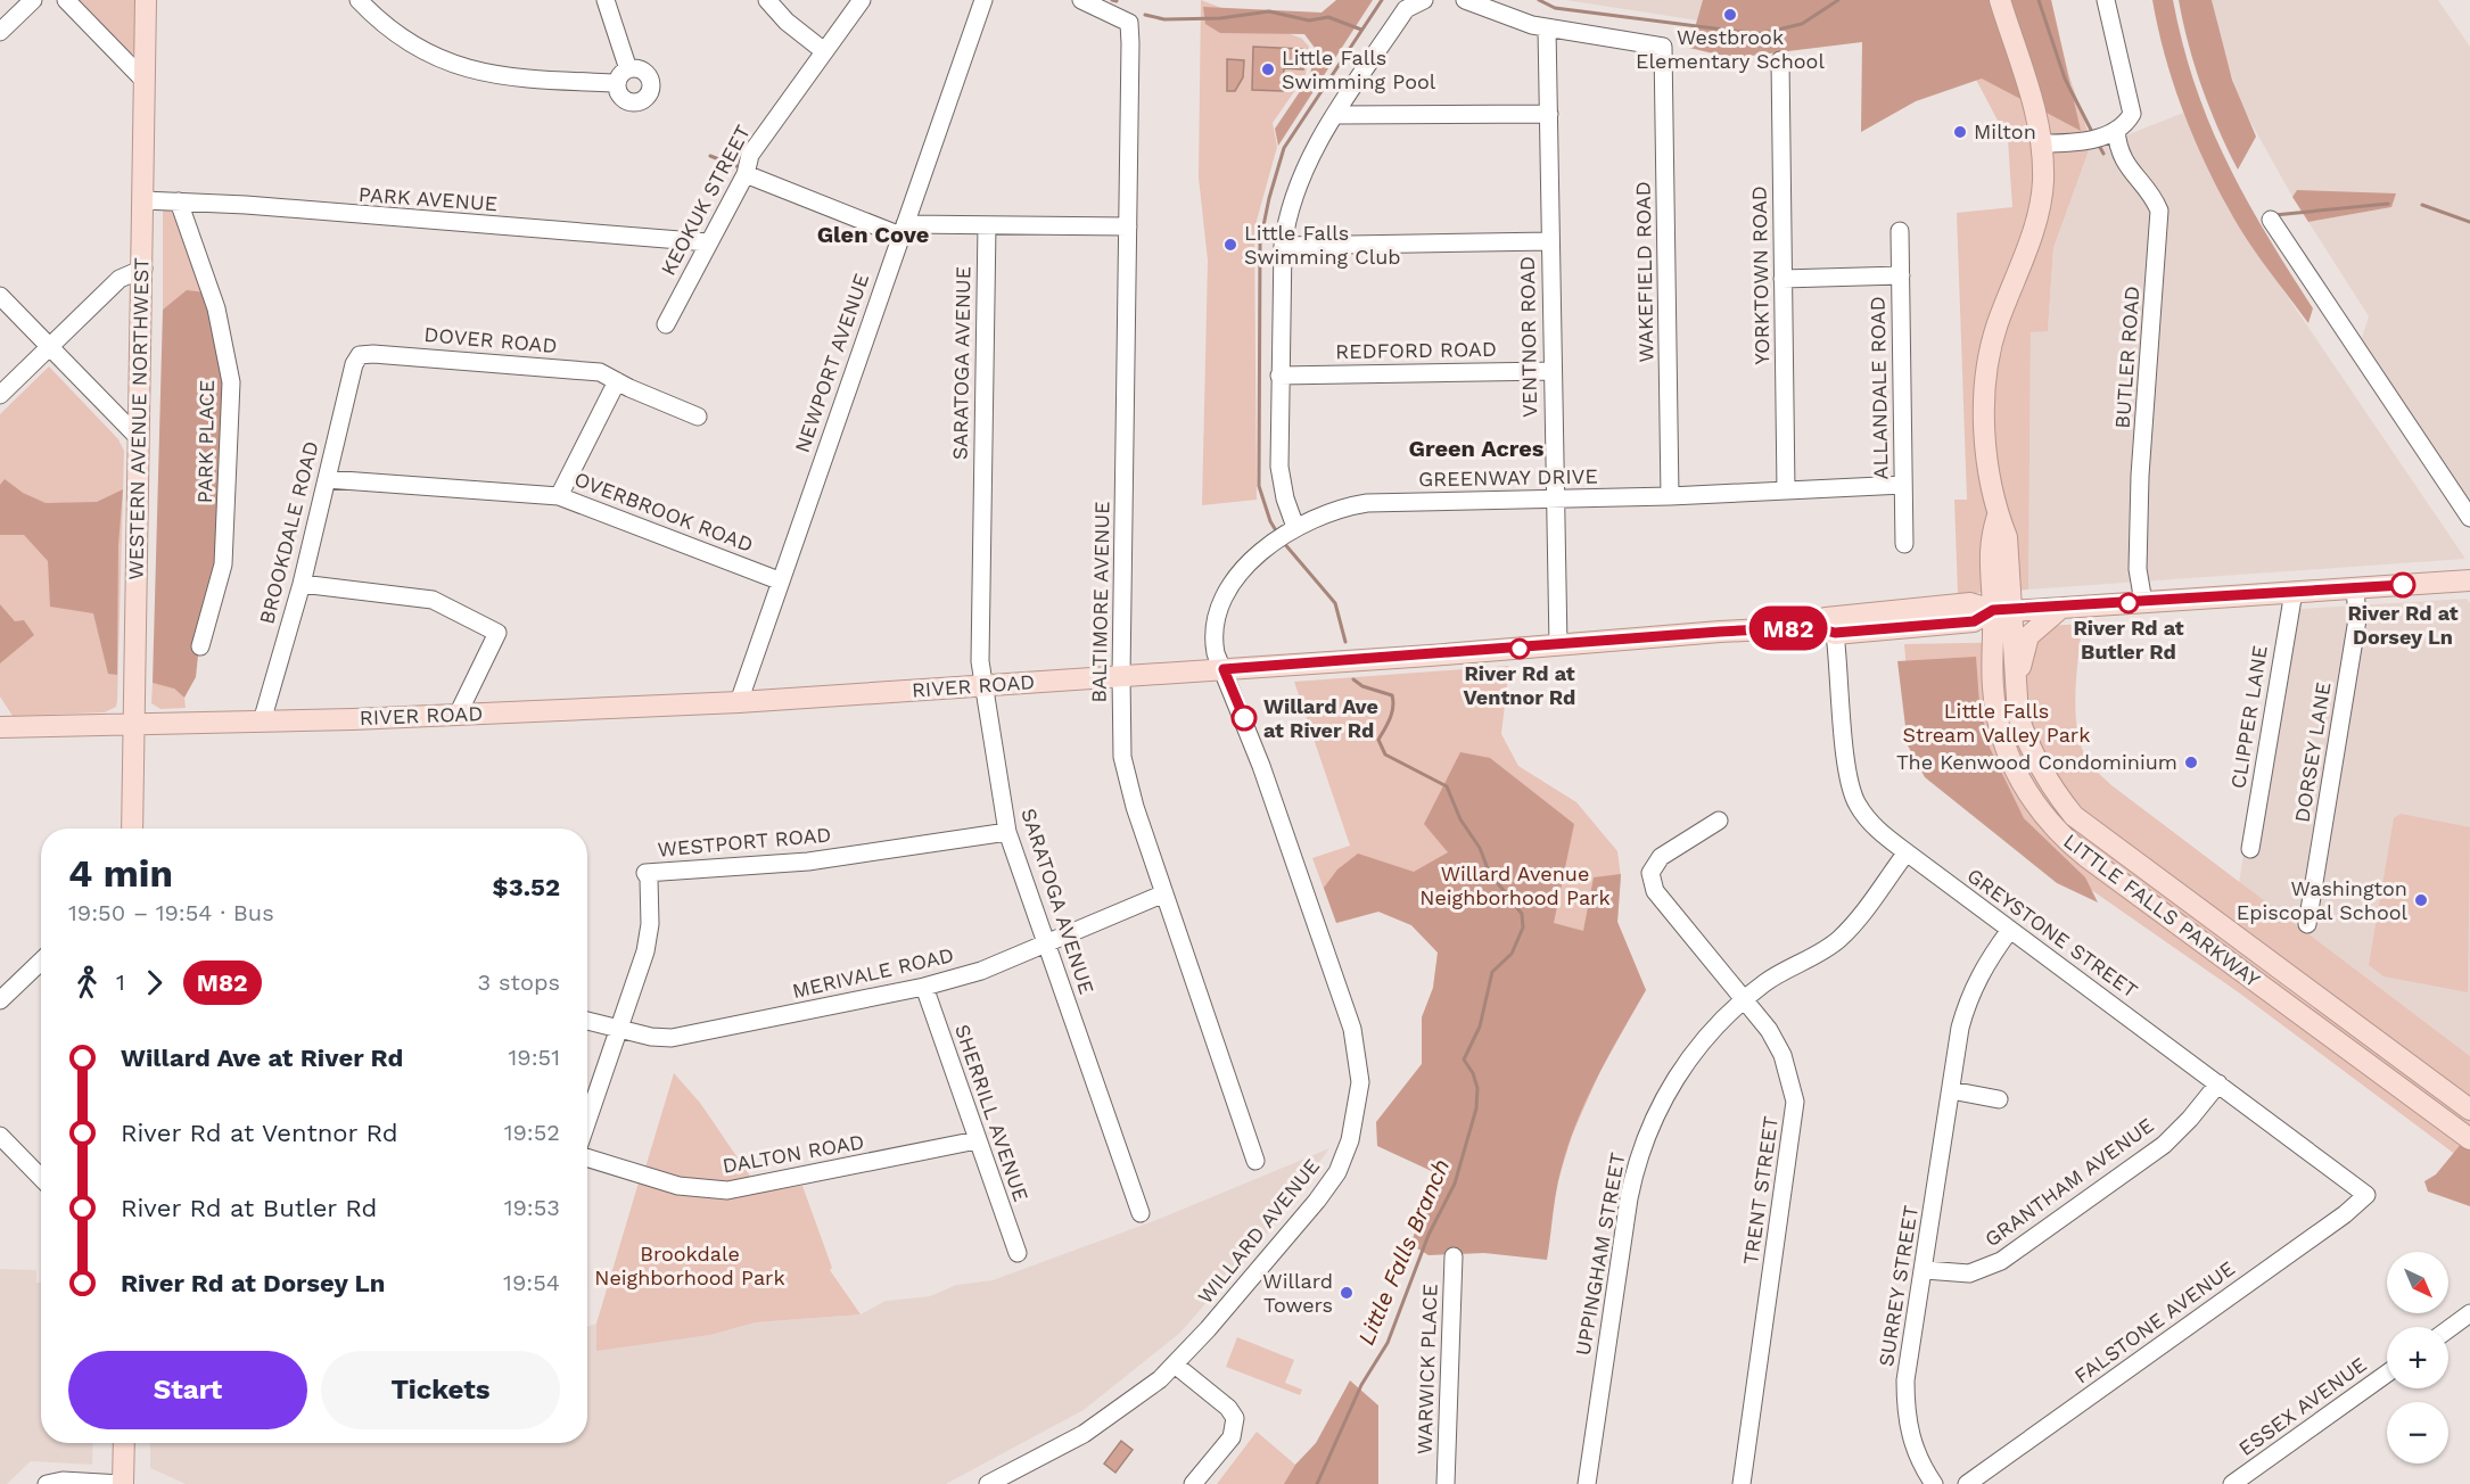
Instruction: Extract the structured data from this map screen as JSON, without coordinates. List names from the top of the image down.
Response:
{
  "streets": {
    "main road": ["WESTERN AVENUE NORTHWEST", "RIVER ROAD", "LITTLE FALLS PARKWAY"],
    "street": [
      "PARK AVENUE",
      "KEOKUK STREET",
      "WAKEFIELD ROAD",
      "YORKTOWN ROAD",
      "VENTNOR ROAD",
      "DOVER ROAD",
      "REDFORD ROAD",
      "BUTLER ROAD",
      "NEWPORT AVENUE",
      "SARATOGA AVENUE",
      "ALLANDALE ROAD",
      "PARK PLACE",
      "GREENWAY DRIVE",
      "OVERBROOK ROAD",
      "BROOKDALE ROAD",
      "BALTIMORE AVENUE",
      "CLIPPER LANE",
      "DORSEY LANE",
      "WESTPORT ROAD",
      "GREYSTONE STREET",
      "MERIVALE ROAD",
      "SHERRILL AVENUE",
      "DALTON ROAD",
      "GRANTHAM AVENUE",
      "TRENT STREET",
      "WILLARD AVENUE",
      "UPPINGHAM STREET",
      "SURREY STREET",
      "FALSTONE AVENUE",
      "WARWICK PLACE",
      "ESSEX AVENUE"
    ]
  },
  "crossings": [
    ["PARK AVENUE", "KEOKUK STREET"],
    ["PARK AVENUE", "WESTERN AVENUE NORTHWEST"],
    ["PARK AVENUE", "PARK PLACE"],
    ["WAKEFIELD ROAD", "VENTNOR ROAD"],
    ["WAKEFIELD ROAD", "GREENWAY DRIVE"],
    ["YORKTOWN ROAD", "GREENWAY DRIVE"],
    ["VENTNOR ROAD", "REDFORD ROAD"],
    ["VENTNOR ROAD", "GREENWAY DRIVE"],
    ["VENTNOR ROAD", "RIVER ROAD"],
    ["DOVER ROAD", "BROOKDALE ROAD"],
    ["BUTLER ROAD", "RIVER ROAD"],
    ["NEWPORT AVENUE", "OVERBROOK ROAD"],
    ["NEWPORT AVENUE", "RIVER ROAD"],
    ["SARATOGA AVENUE", "RIVER ROAD"],
    ["SARATOGA AVENUE", "WESTPORT ROAD"],
    ["SARATOGA AVENUE", "MERIVALE ROAD"],
    ["ALLANDALE ROAD", "GREENWAY DRIVE"],
    ["WESTERN AVENUE NORTHWEST", "RIVER ROAD"],
    ["GREENWAY DRIVE", "RIVER ROAD"],
    ["GREENWAY DRIVE", "WILLARD AVENUE"],
    ["OVERBROOK ROAD", "BROOKDALE ROAD"],
    ["BROOKDALE ROAD", "RIVER ROAD"],
    ["BALTIMORE AVENUE", "RIVER ROAD"],
    ["BALTIMORE AVENUE", "MERIVALE ROAD"],
    ["RIVER ROAD", "CLIPPER LANE"],
    ["RIVER ROAD", "DORSEY LANE"],
    ["RIVER ROAD", "LITTLE FALLS PARKWAY"],
    ["RIVER ROAD", "GREYSTONE STREET"],
    ["RIVER ROAD", "WILLARD AVENUE"],
    ["WESTPORT ROAD", "MERIVALE ROAD"],
    ["GREYSTONE STREET", "GRANTHAM AVENUE"],
    ["GREYSTONE STREET", "UPPINGHAM STREET"],
    ["GREYSTONE STREET", "SURREY STREET"],
    ["GREYSTONE STREET", "FALSTONE AVENUE"],
    ["MERIVALE ROAD", "SHERRILL AVENUE"],
    ["SHERRILL AVENUE", "DALTON ROAD"],
    ["GRANTHAM AVENUE", "SURREY STREET"],
    ["TRENT STREET", "UPPINGHAM STREET"]
  ],
  "districts": ["Glen Cove", "Green Acres"],
  "water": ["Little Falls Branch"],
  "parks": ["Little Falls Stream Valley Park", "Willard Avenue Neighborhood Park", "Brookdale Neighborhood Park"],
  "places": [
    "Westbrook Elementary School",
    "Little Falls Swimming Pool",
    "Milton",
    "Little Falls Swimming Club",
    "River Rd at Dorsey Ln",
    "River Rd at Butler Rd",
    "River Rd at Ventnor Rd",
    "Willard Ave at River Rd",
    "The Kenwood Condominium",
    "Washington Episcopal School",
    "Willard Towers"
  ],
  "lines": ["bus line M82"],
  "north": "bottom right",
  "page": {
    "on_map": "M82",
    "heading": ["4 min", "19:50 – 19:54 · Bus", "$3.52"],
    "legs": ["1", "M82", "3 stops"],
    "list": [
      {
        "name": "Willard Ave at River Rd",
        "value": "19:51"
      },
      {
        "name": "River Rd at Ventnor Rd",
        "value": "19:52"
      },
      {
        "name": "River Rd at Butler Rd",
        "value": "19:53"
      },
      {
        "name": "River Rd at Dorsey Ln",
        "value": "19:54"
      }
    ],
    "map_buttons": ["+", "−"],
    "buttons": ["Start", "Tickets"]
  }
}
